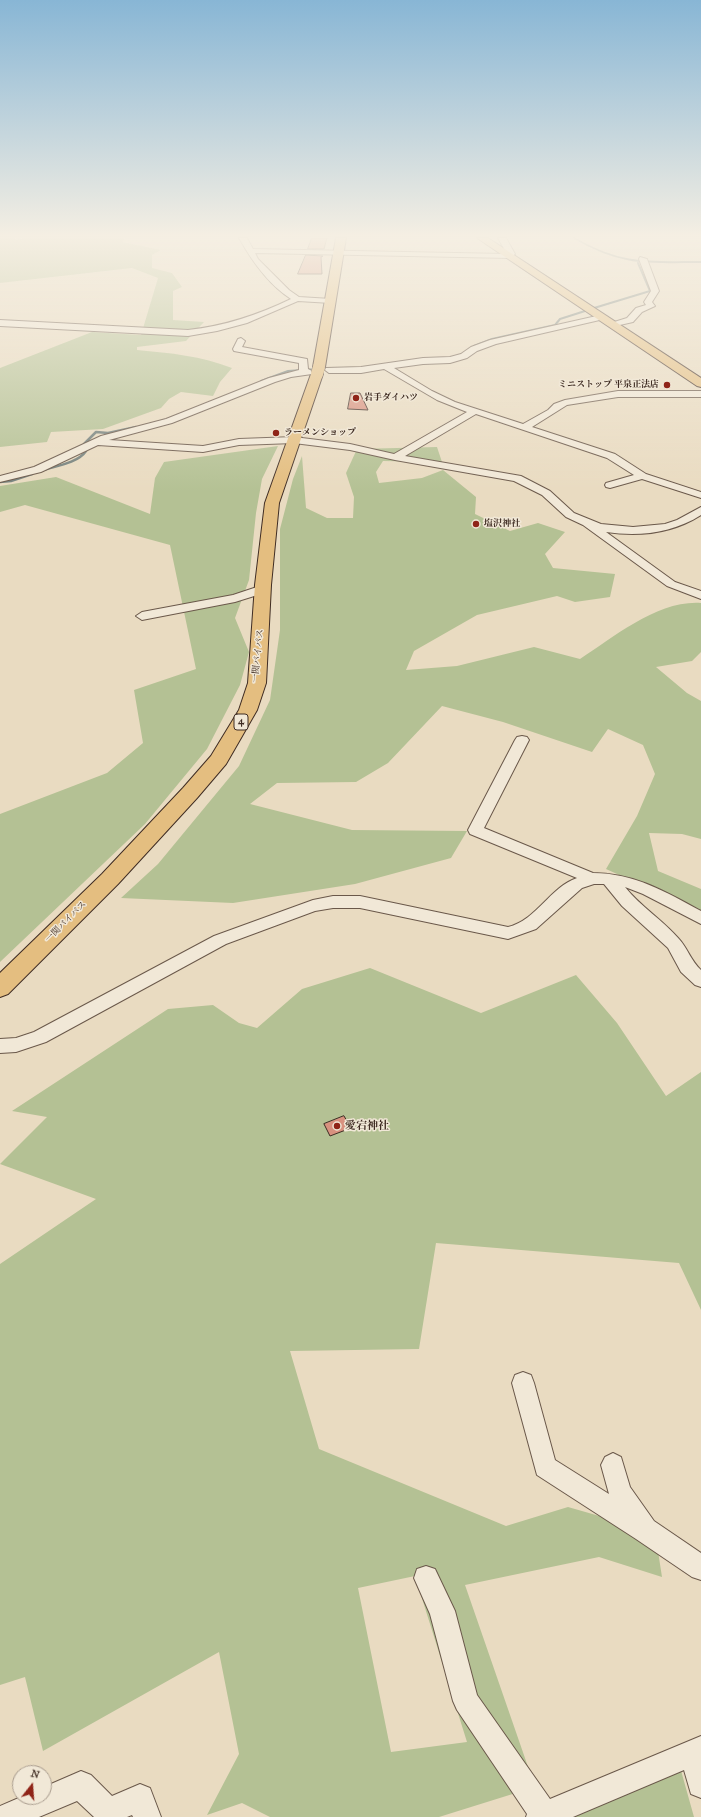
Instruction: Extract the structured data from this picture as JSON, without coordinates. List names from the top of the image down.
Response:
{
  "streets": {
    "highway": ["一関バイパス", "4"]
  },
  "places": [
    "ミニストップ 平泉正法店",
    "岩手ダイハツ",
    "ラーメンショップ",
    "塩沢神社",
    "愛宕神社"
  ],
  "north": "top"
}
